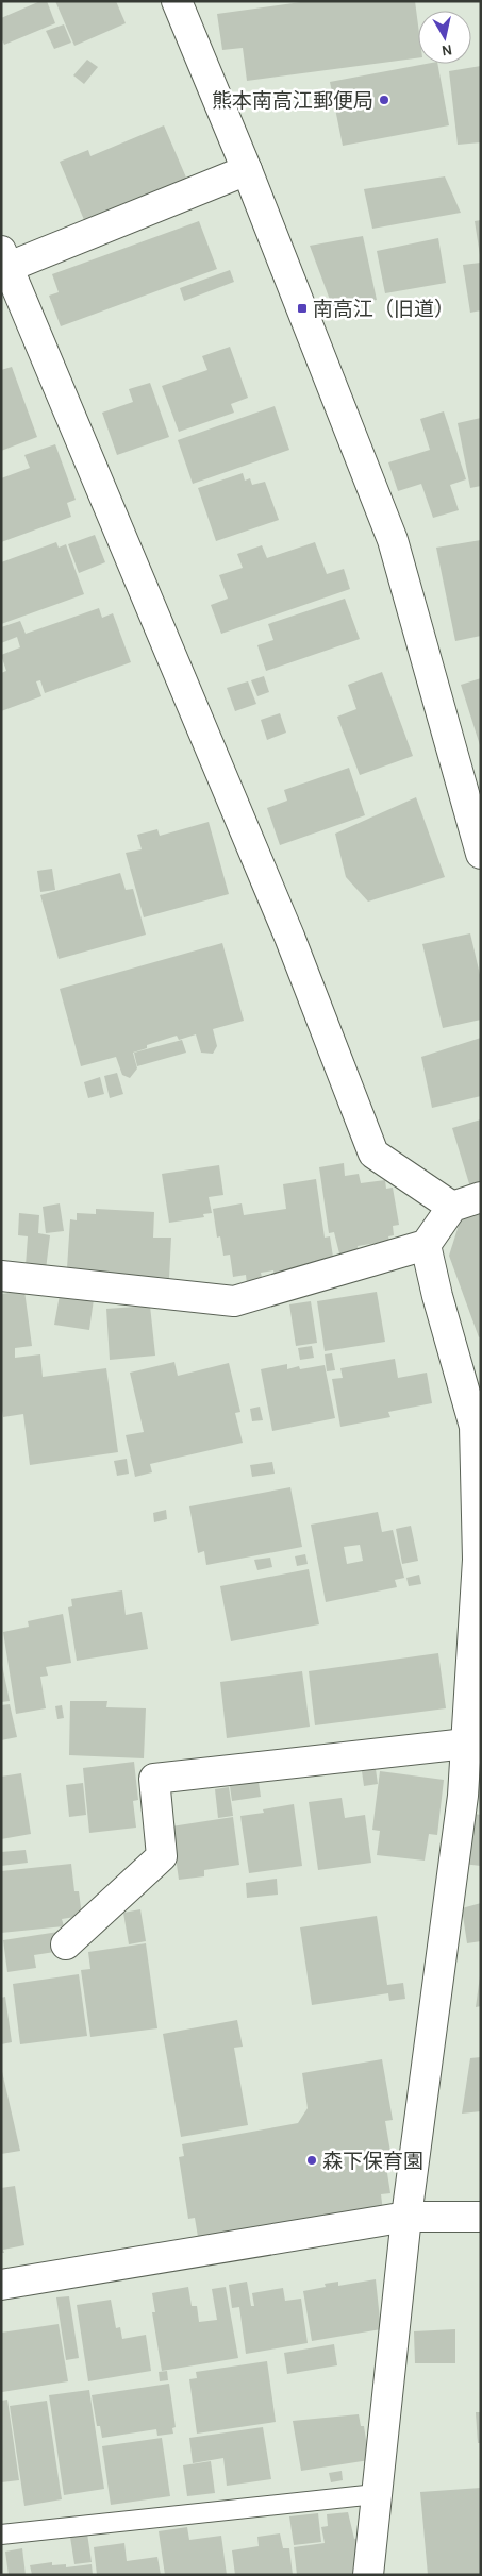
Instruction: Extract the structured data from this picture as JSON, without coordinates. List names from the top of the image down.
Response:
{
  "places": {
    "other": ["熊本南高江郵便局", "森下保育園"],
    "transit": ["南高江（旧道）"]
  },
  "north": "bottom"
}
